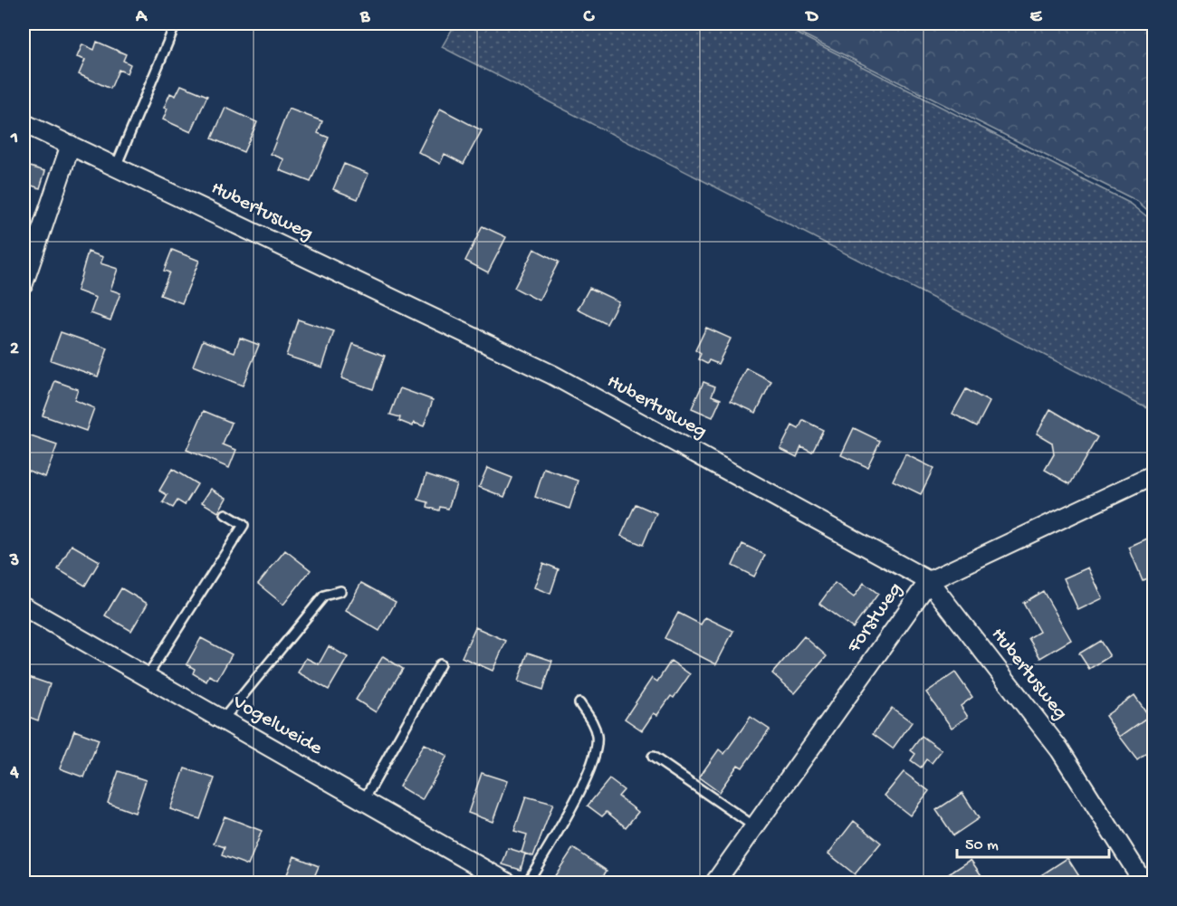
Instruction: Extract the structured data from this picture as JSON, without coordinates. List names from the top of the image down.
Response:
{
  "streets": {
    "street": ["Hubertusweg", "Forstweg", "Vogelweide"]
  },
  "crossings": [
    ["Hubertusweg", "Forstweg"]
  ],
  "scale_bar": "50 m",
  "grid": {
    "columns": [
      "A",
      "B",
      "C",
      "D",
      "E"
    ],
    "rows": [
      "1",
      "2",
      "3",
      "4"
    ]
  }
}
